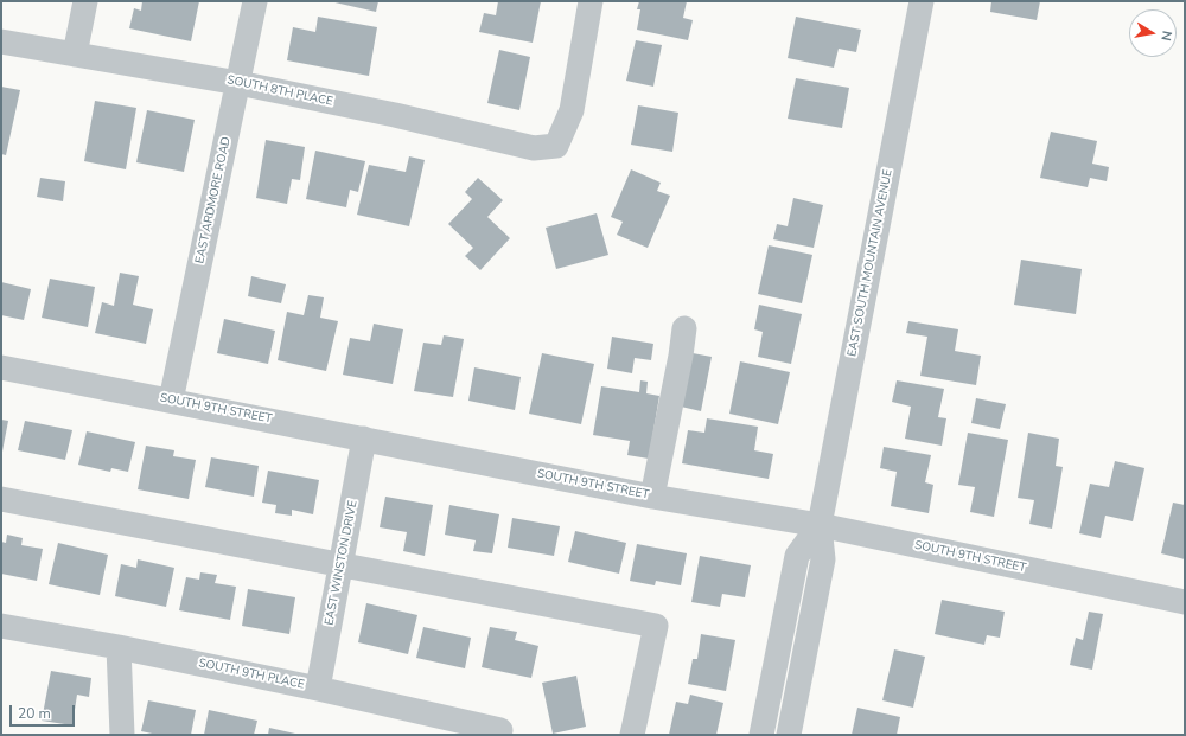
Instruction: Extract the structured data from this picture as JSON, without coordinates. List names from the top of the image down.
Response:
{
  "streets": {
    "street": [
      "SOUTH 8TH PLACE",
      "EAST ARDMORE ROAD",
      "EAST SOUTH MOUNTAIN AVENUE",
      "SOUTH 9TH STREET",
      "EAST WINSTON DRIVE",
      "SOUTH 9TH PLACE"
    ]
  },
  "crossings": [
    ["SOUTH 8TH PLACE", "EAST ARDMORE ROAD"],
    ["EAST ARDMORE ROAD", "SOUTH 9TH STREET"],
    ["EAST SOUTH MOUNTAIN AVENUE", "SOUTH 9TH STREET"],
    ["SOUTH 9TH STREET", "EAST WINSTON DRIVE"],
    ["EAST WINSTON DRIVE", "SOUTH 9TH PLACE"]
  ],
  "scale_bar": "20 m",
  "north": "right"
}
